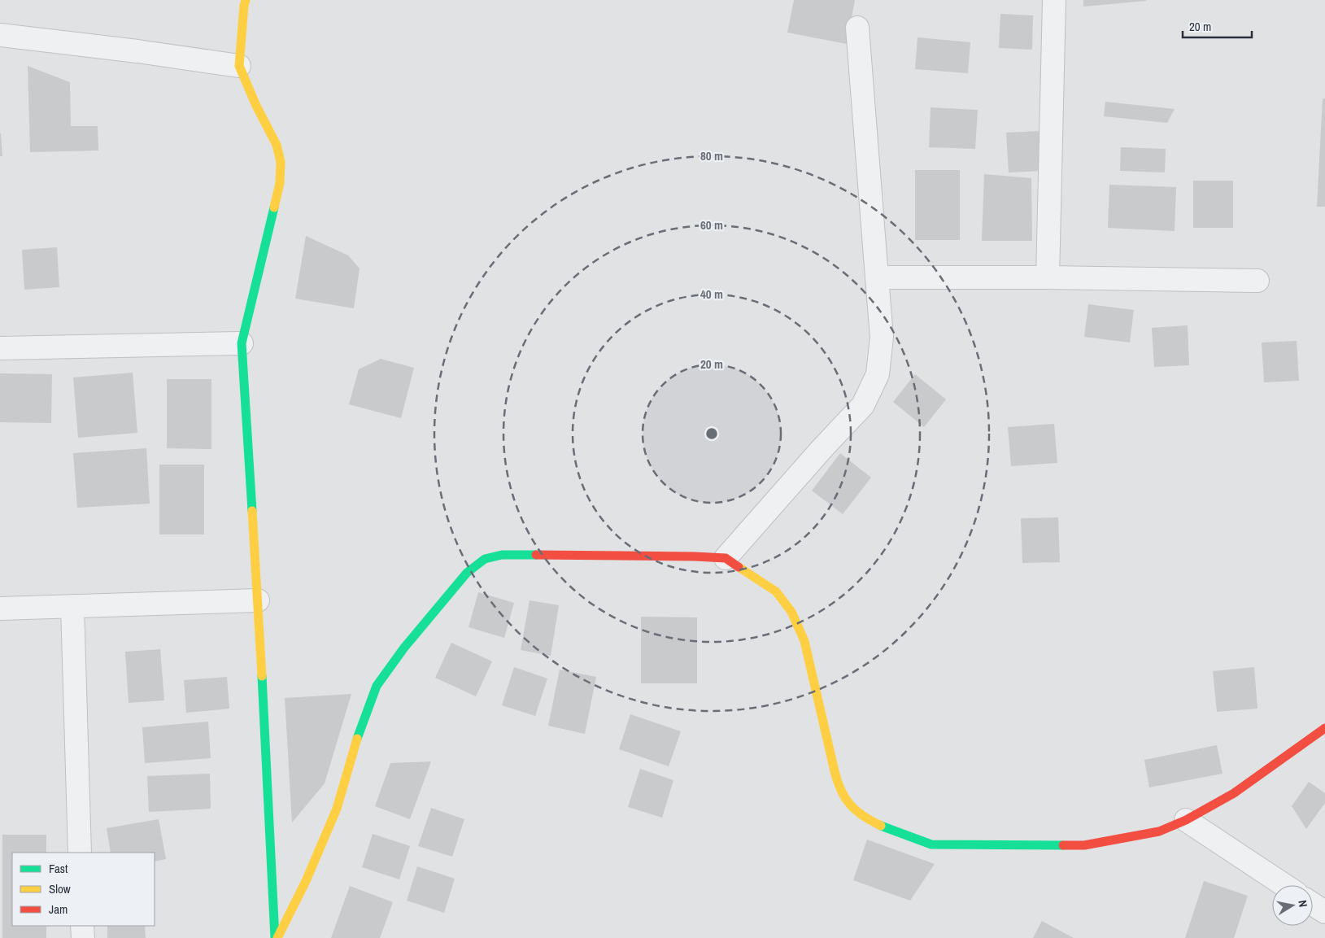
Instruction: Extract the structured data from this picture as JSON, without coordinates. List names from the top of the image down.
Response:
{
  "legend": ["Fast", "Slow", "Jam"],
  "scale_bar": "20 m",
  "north": "right",
  "rings": [
    "80 m",
    "60 m",
    "40 m",
    "20 m"
  ]
}
